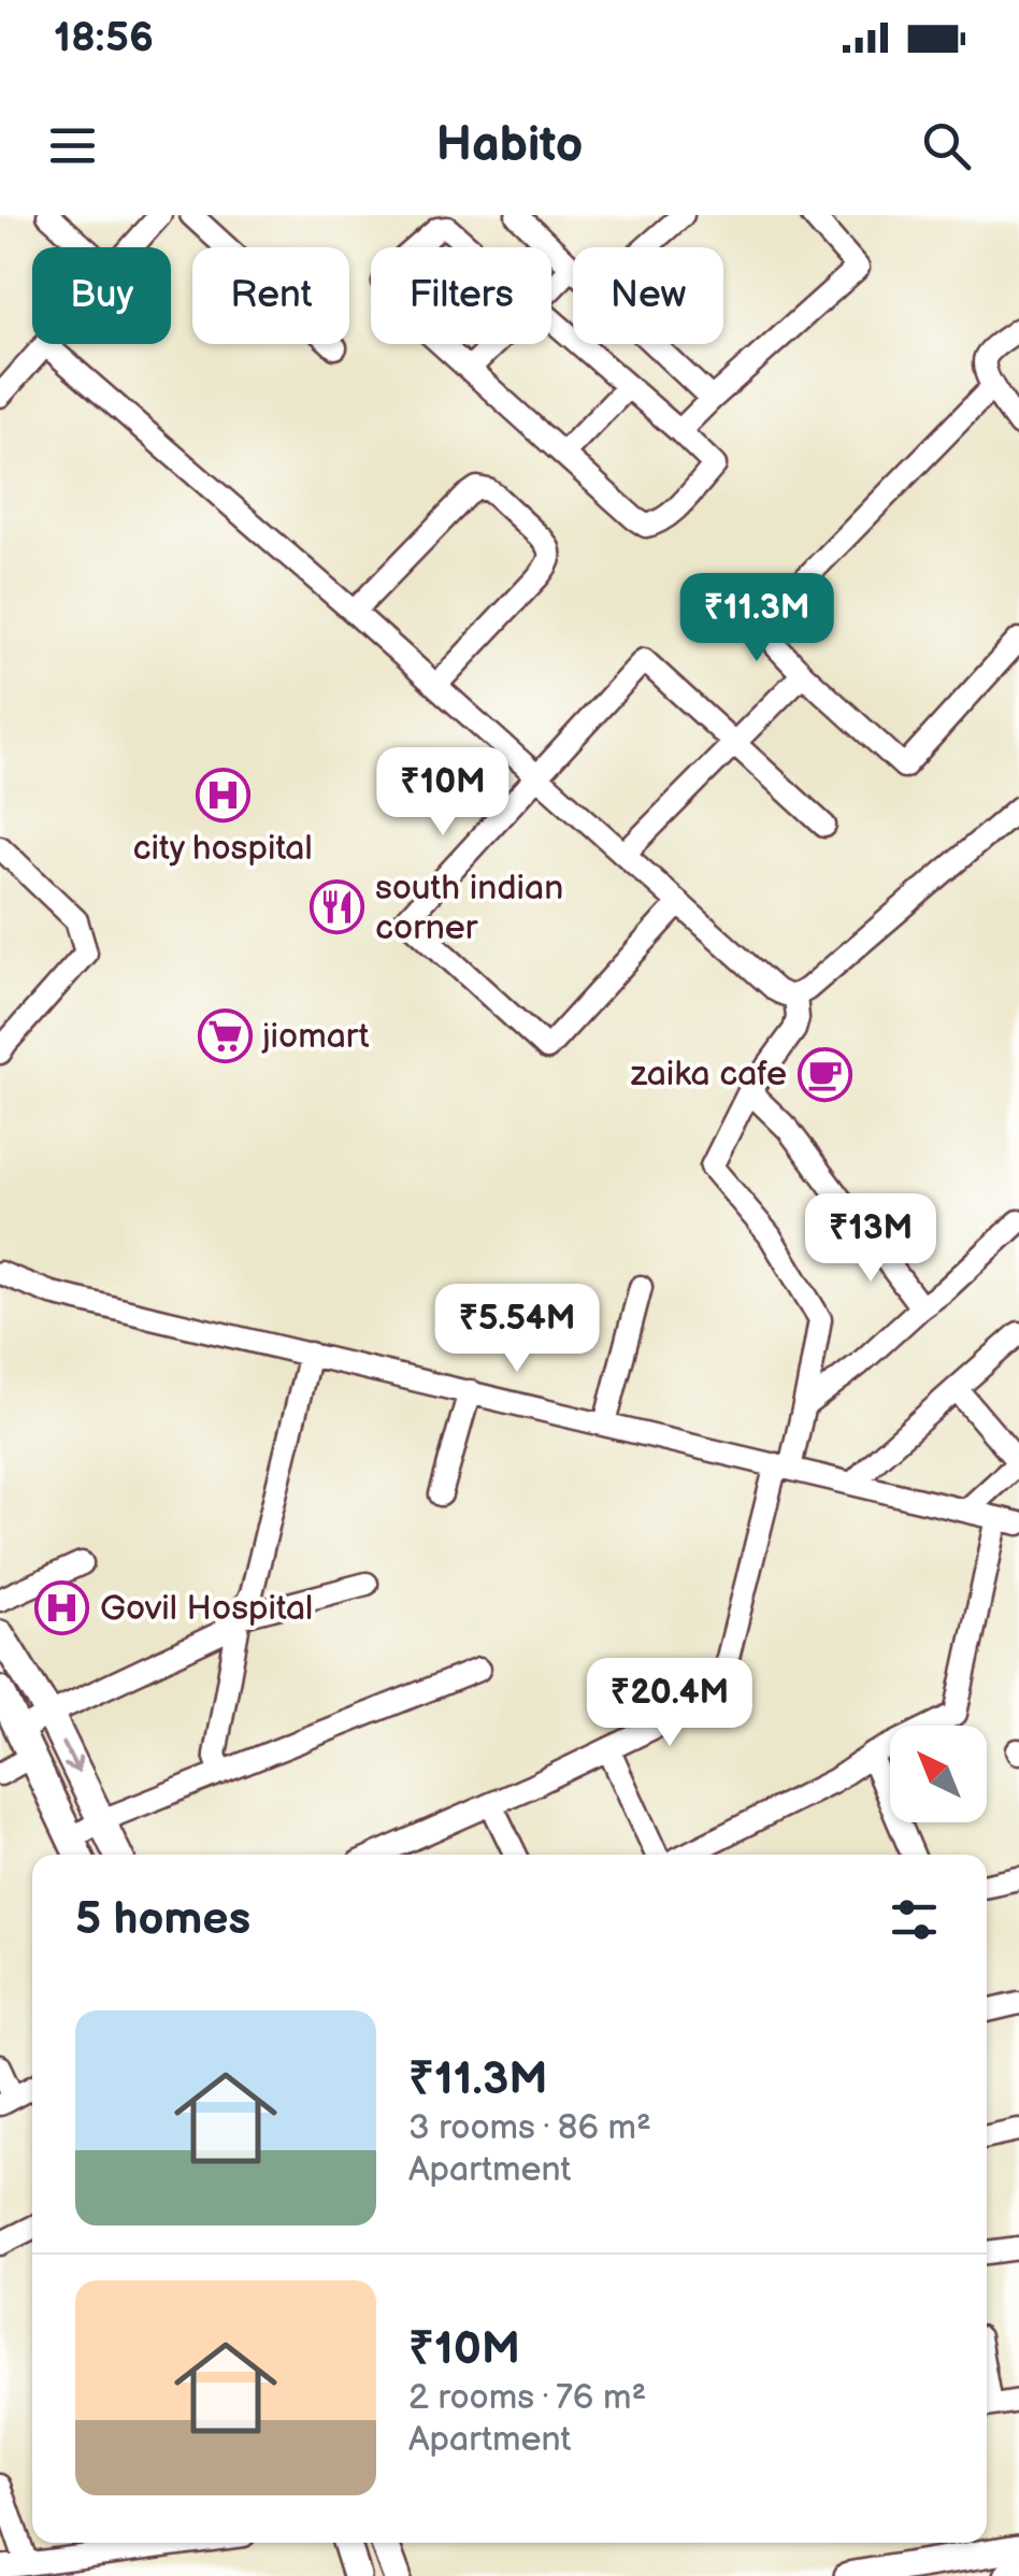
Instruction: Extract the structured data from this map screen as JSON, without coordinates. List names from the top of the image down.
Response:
{
  "places": {
    "hospital": ["city hospital", "Govil Hospital"],
    "restaurant": ["south indian corner"],
    "supermarket": ["jiomart"],
    "cafe": ["zaika cafe"]
  },
  "north": "top left",
  "page": {
    "status": "18:56",
    "header": "Habito",
    "chip": [
      "Buy",
      "Rent",
      "Filters",
      "New"
    ],
    "price": [
      "₹11.3M",
      "₹10M",
      "₹13M",
      "₹5.54M",
      "₹20.4M"
    ],
    "heading": "5 homes",
    "list": [
      {
        "name": "₹11.3M",
        "note": "3 rooms · 86 m² · Apartment"
      },
      {
        "name": "₹10M",
        "note": "2 rooms · 76 m² · Apartment"
      }
    ]
  }
}
